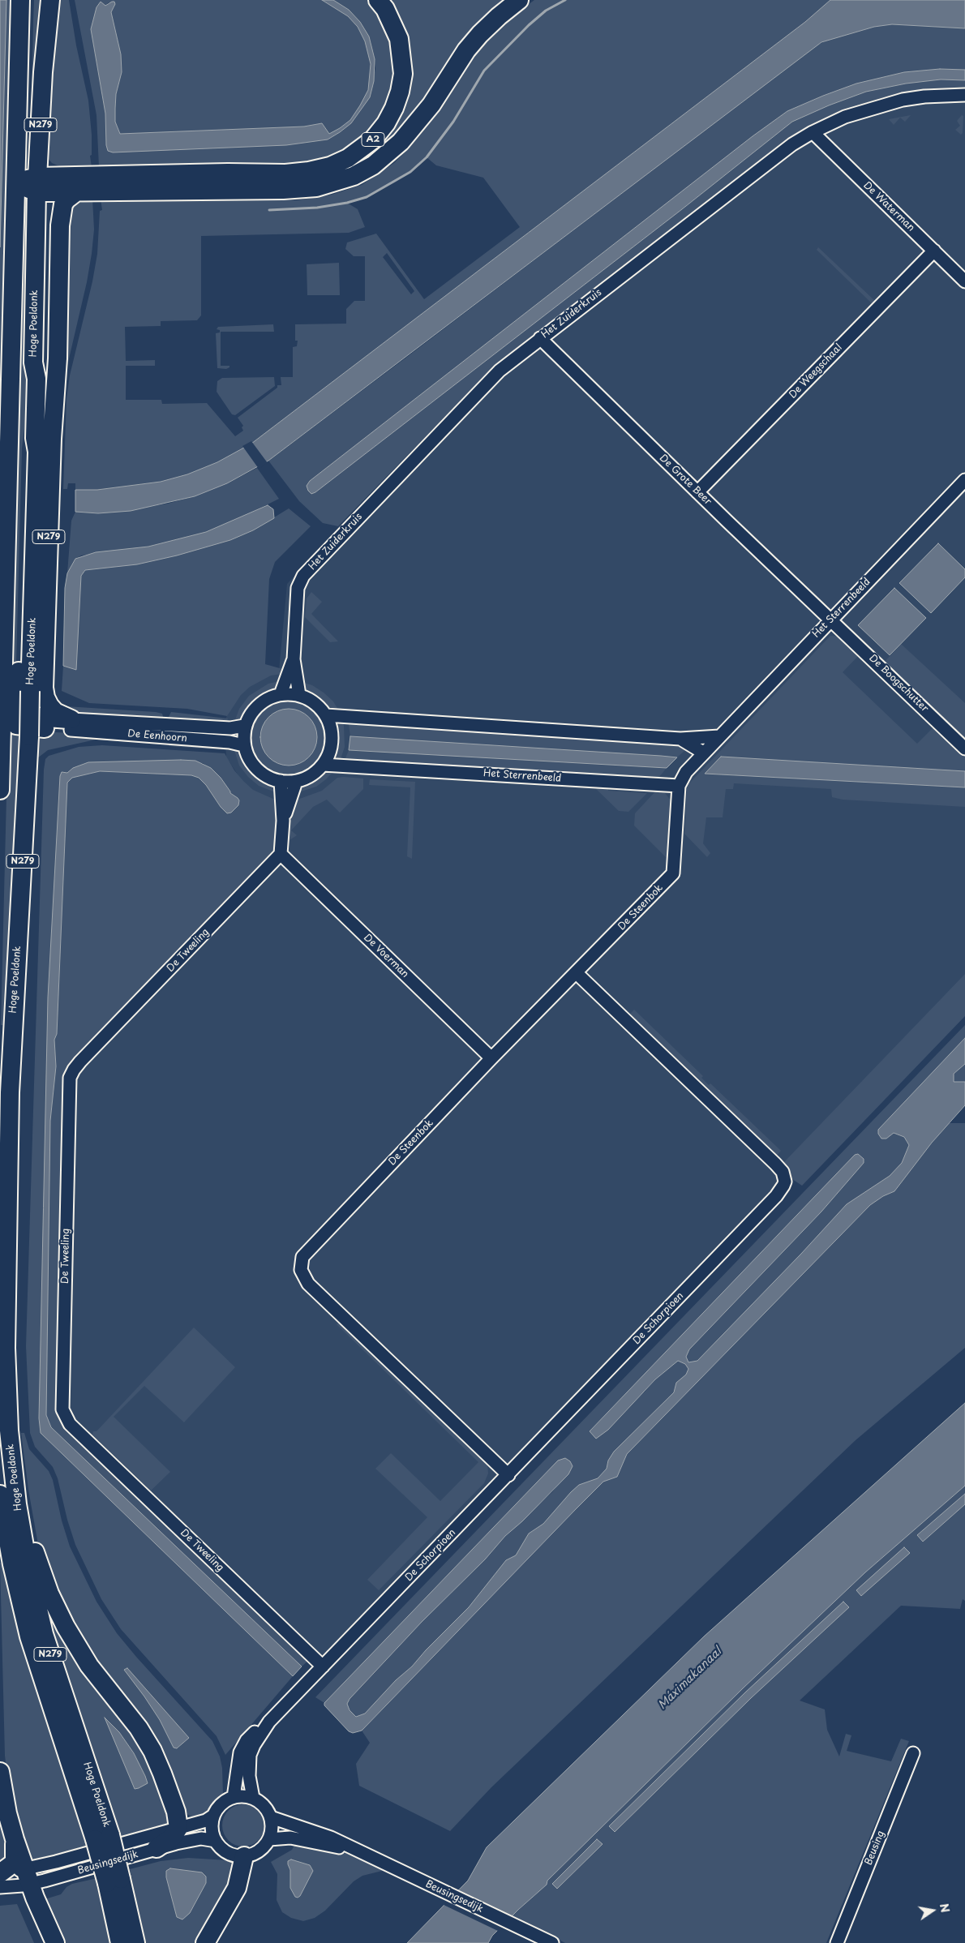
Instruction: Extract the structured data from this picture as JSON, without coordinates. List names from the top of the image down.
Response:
{
  "streets": {
    "highway": ["N279", "A2", "Hoge Poeldonk"],
    "street": [
      "De Waterman",
      "Het Zuiderkruis",
      "De Weegschaal",
      "De Grote Beer",
      "Het Sterrenbeeld",
      "De Boogschutter",
      "De Eenhoorn",
      "De Steenbok",
      "De Tweeling",
      "De Voerman",
      "De Schorpioen",
      "Beusing",
      "Beusingsedijk"
    ]
  },
  "crossings": [
    ["N279", "A2"],
    ["N279", "Hoge Poeldonk"],
    ["N279", "De Eenhoorn"],
    ["N279", "Beusingsedijk"],
    ["A2", "Hoge Poeldonk"],
    ["De Waterman", "Het Zuiderkruis"],
    ["De Waterman", "De Weegschaal"],
    ["Het Zuiderkruis", "De Grote Beer"],
    ["Het Zuiderkruis", "Het Sterrenbeeld"],
    ["Het Zuiderkruis", "De Eenhoorn"],
    ["De Weegschaal", "De Grote Beer"],
    ["De Grote Beer", "Het Sterrenbeeld"],
    ["De Grote Beer", "De Boogschutter"],
    ["Het Sterrenbeeld", "De Boogschutter"],
    ["Het Sterrenbeeld", "De Eenhoorn"],
    ["Het Sterrenbeeld", "De Steenbok"],
    ["De Steenbok", "De Voerman"],
    ["De Steenbok", "De Schorpioen"],
    ["De Tweeling", "De Voerman"],
    ["De Tweeling", "De Schorpioen"]
  ],
  "water": ["Máximakanaal"],
  "north": "right"
}
